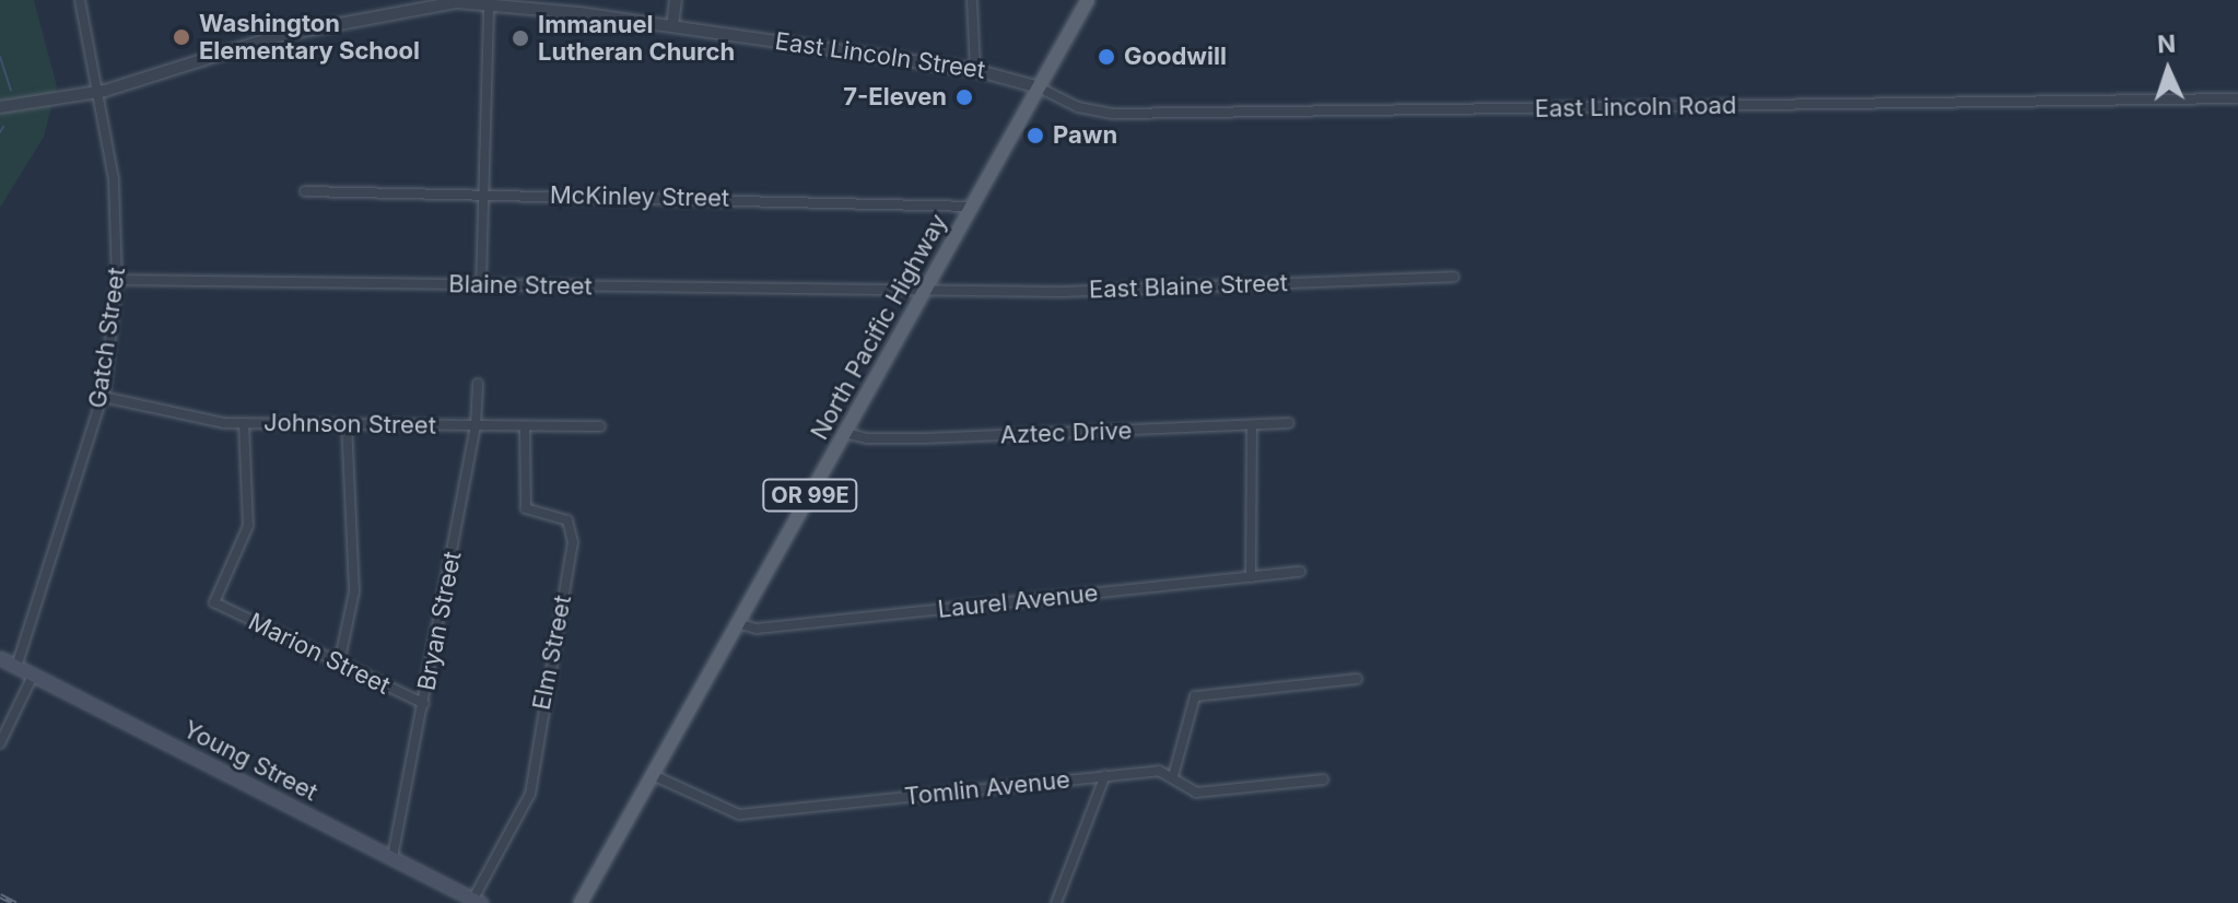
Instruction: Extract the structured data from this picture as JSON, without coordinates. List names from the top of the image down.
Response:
{
  "streets": {
    "main road": ["North Pacific Highway", "OR 99E", "Young Street"],
    "street": [
      "East Lincoln Street",
      "East Lincoln Road",
      "McKinley Street",
      "Blaine Street",
      "East Blaine Street",
      "Gatch Street",
      "Johnson Street",
      "Aztec Drive",
      "Laurel Avenue",
      "Bryan Street",
      "Elm Street",
      "Marion Street",
      "Tomlin Avenue"
    ]
  },
  "crossings": [
    ["East Lincoln Street", "East Lincoln Road"],
    ["East Lincoln Street", "North Pacific Highway"],
    ["East Lincoln Street", "Gatch Street"],
    ["East Lincoln Road", "North Pacific Highway"],
    ["McKinley Street", "North Pacific Highway"],
    ["Blaine Street", "East Blaine Street"],
    ["Blaine Street", "North Pacific Highway"],
    ["Blaine Street", "Gatch Street"],
    ["East Blaine Street", "North Pacific Highway"],
    ["North Pacific Highway", "Aztec Drive"],
    ["North Pacific Highway", "Laurel Avenue"],
    ["North Pacific Highway", "Tomlin Avenue"],
    ["Gatch Street", "Johnson Street"],
    ["Gatch Street", "Young Street"],
    ["Johnson Street", "Bryan Street"],
    ["Johnson Street", "Elm Street"],
    ["Johnson Street", "Marion Street"],
    ["Bryan Street", "Marion Street"],
    ["Bryan Street", "Young Street"],
    ["Elm Street", "Young Street"]
  ],
  "places": [
    "Washington Elementary School",
    "Immanuel Lutheran Church",
    "Goodwill",
    "7-Eleven",
    "Pawn"
  ],
  "north": "top"
}
